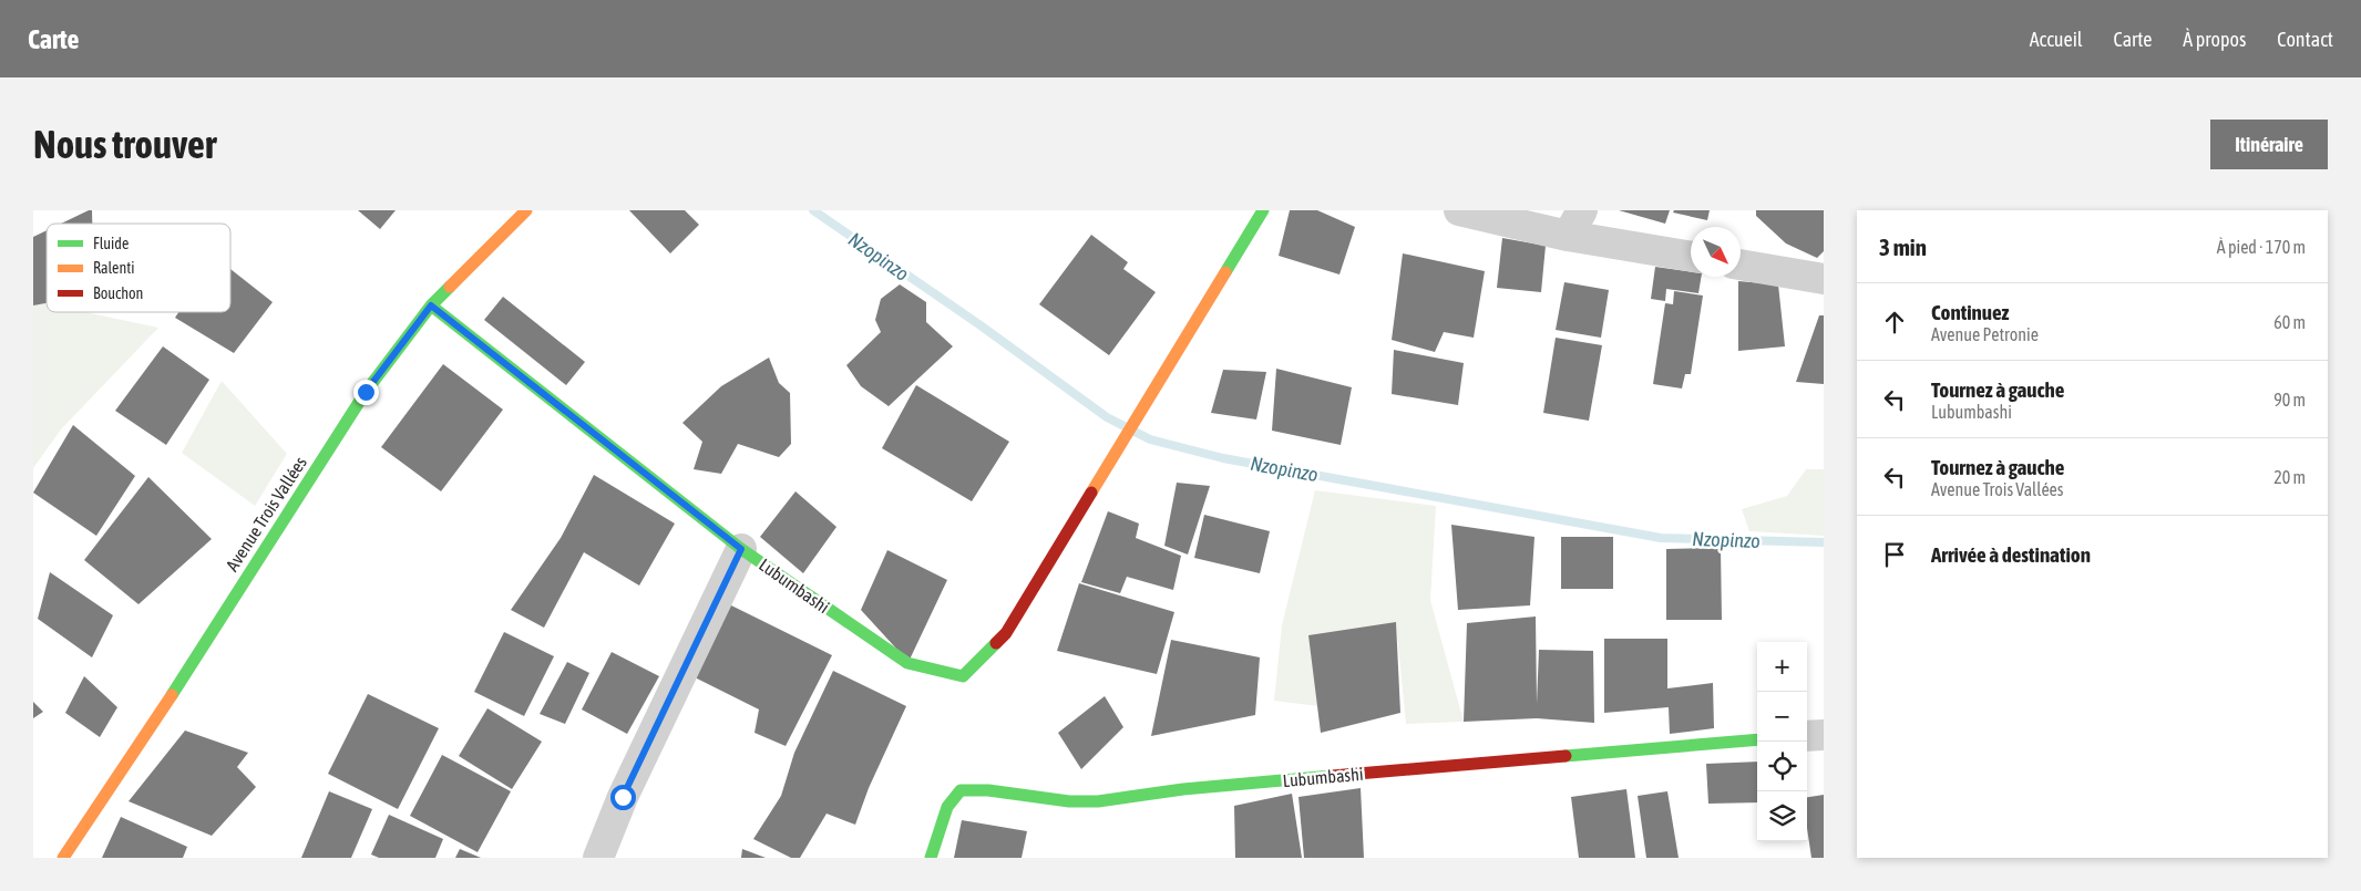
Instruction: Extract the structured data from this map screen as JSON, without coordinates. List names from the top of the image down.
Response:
{
  "streets": {
    "street": ["Avenue Trois Vallées", "Lubumbashi"]
  },
  "crossings": [
    ["Avenue Trois Vallées", "Lubumbashi"]
  ],
  "water": ["Nzopinzo"],
  "legend": ["Fluide", "Ralenti", "Bouchon"],
  "north": "bottom right",
  "page": {
    "header": "Carte",
    "nav": [
      "Accueil",
      "Carte",
      "À propos",
      "Contact"
    ],
    "buttons": "Itinéraire",
    "title": "Nous trouver",
    "heading": ["3 min", "À pied · 170 m"],
    "list": [
      ["Continuez", "Avenue Petronie", "60 m"],
      ["Tournez à gauche", "Lubumbashi", "90 m"],
      ["Tournez à gauche", "Avenue Trois Vallées", "20 m"],
      "Arrivée à destination"
    ],
    "map_buttons": ["+", "−"]
  }
}
